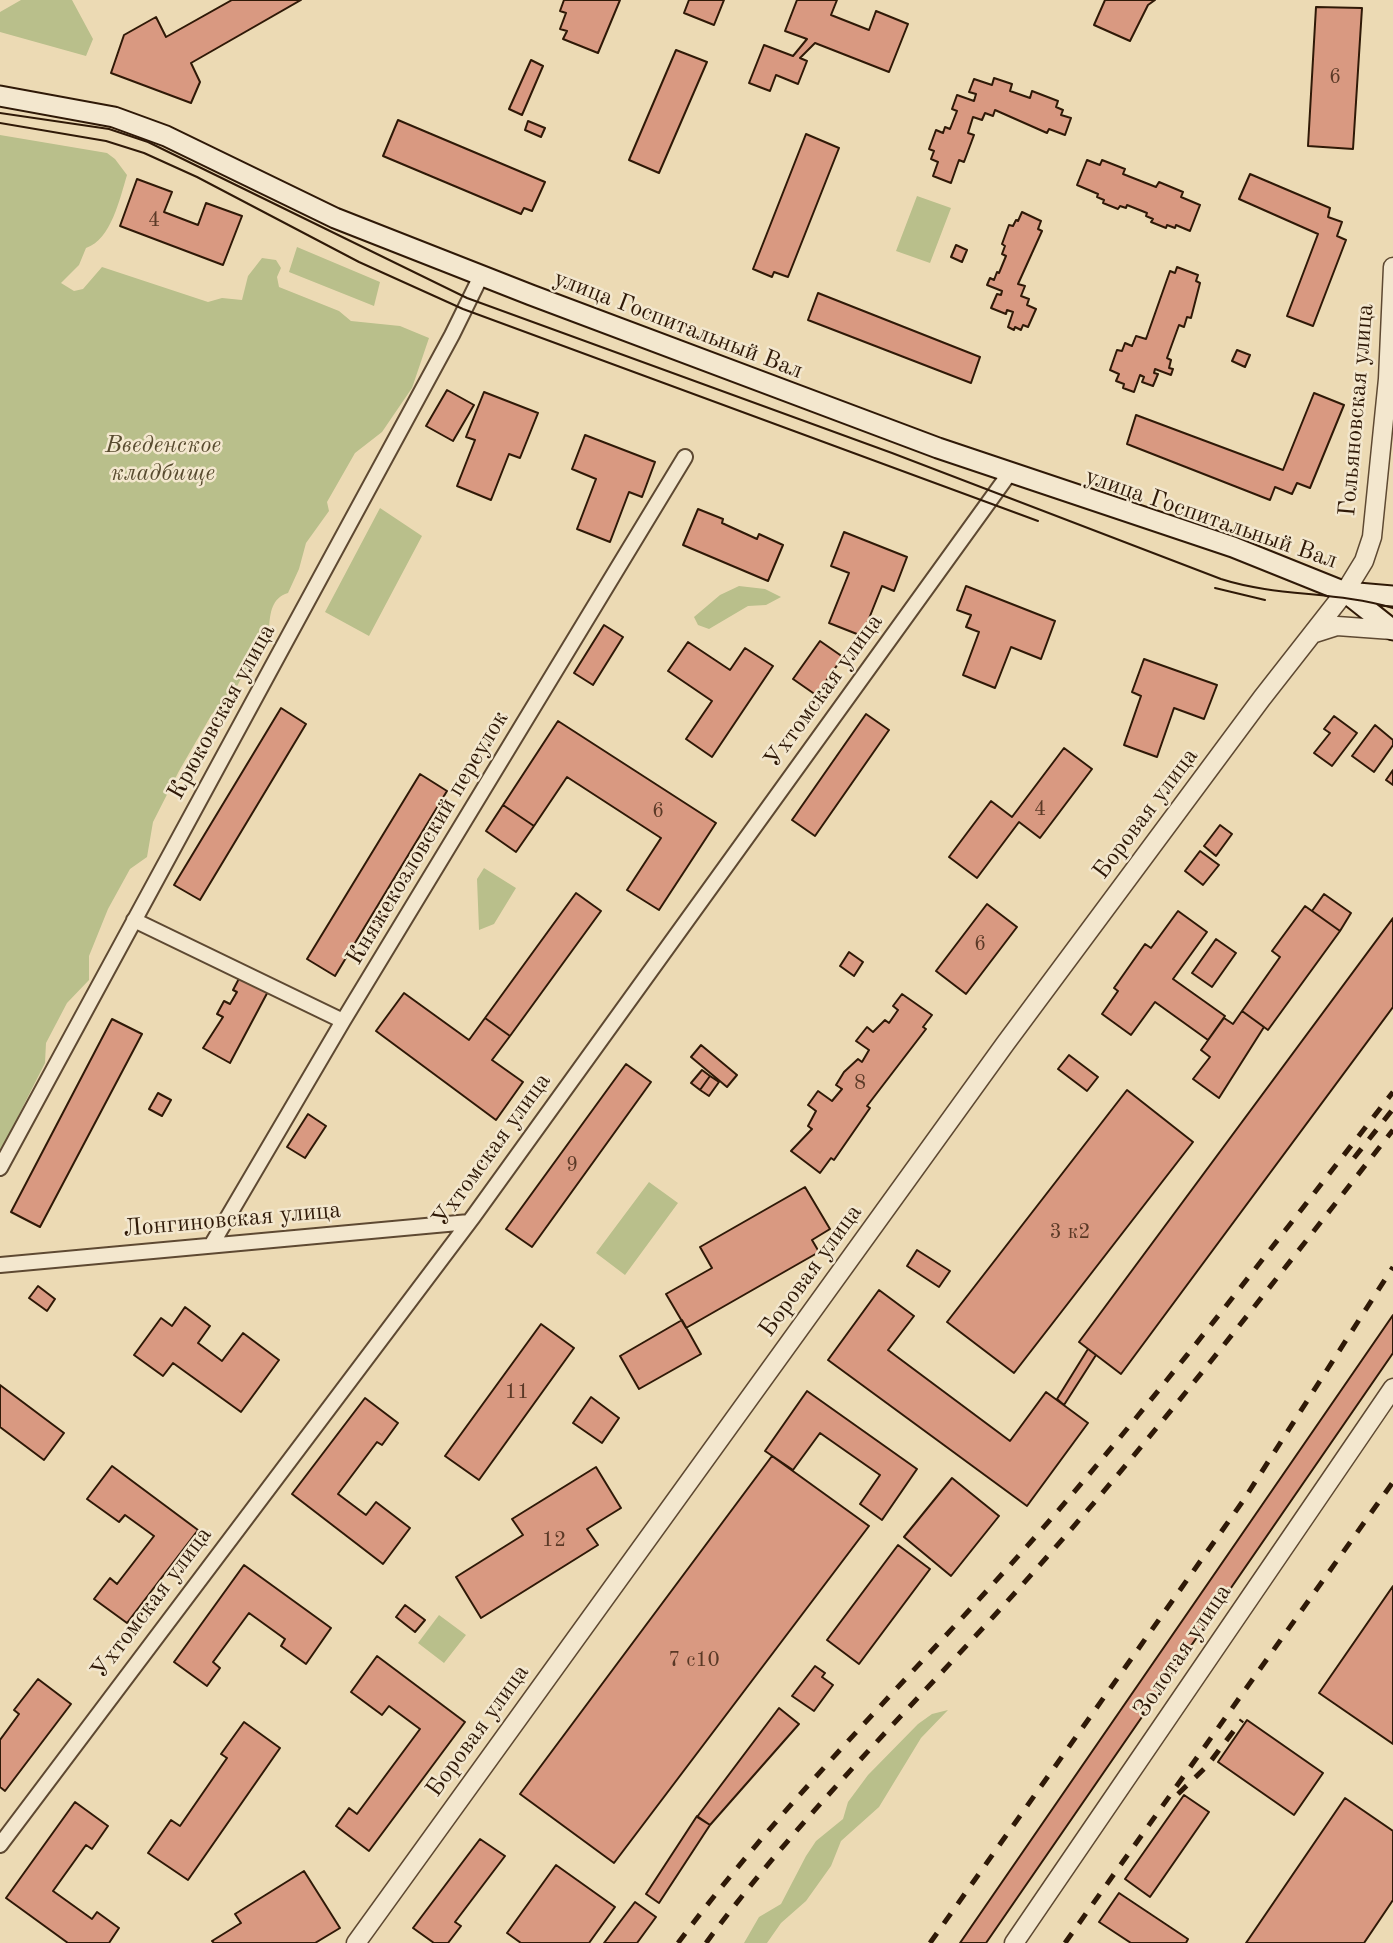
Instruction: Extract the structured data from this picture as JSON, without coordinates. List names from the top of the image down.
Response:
{
  "streets": {
    "main road": ["улица Госпитальный Вал"],
    "street": [
      "Гольяновская улица",
      "Ухтомская улица",
      "Крюковская улица",
      "Боровая улица",
      "Княжекозловский переулок",
      "Лонгиновская улица",
      "Золотая улица"
    ]
  },
  "crossings": [
    ["улица Госпитальный Вал", "Гольяновская улица"],
    ["улица Госпитальный Вал", "Ухтомская улица"],
    ["улица Госпитальный Вал", "Крюковская улица"],
    ["улица Госпитальный Вал", "Боровая улица"],
    ["Гольяновская улица", "Боровая улица"],
    ["Ухтомская улица", "Лонгиновская улица"],
    ["Княжекозловский переулок", "Лонгиновская улица"]
  ],
  "parks": ["Введенское кладбище"],
  "house_numbers": [
    "6",
    "4",
    "4",
    "6",
    "6",
    "8",
    "9",
    "3 к2",
    "11",
    "12",
    "7 с10"
  ]
}
